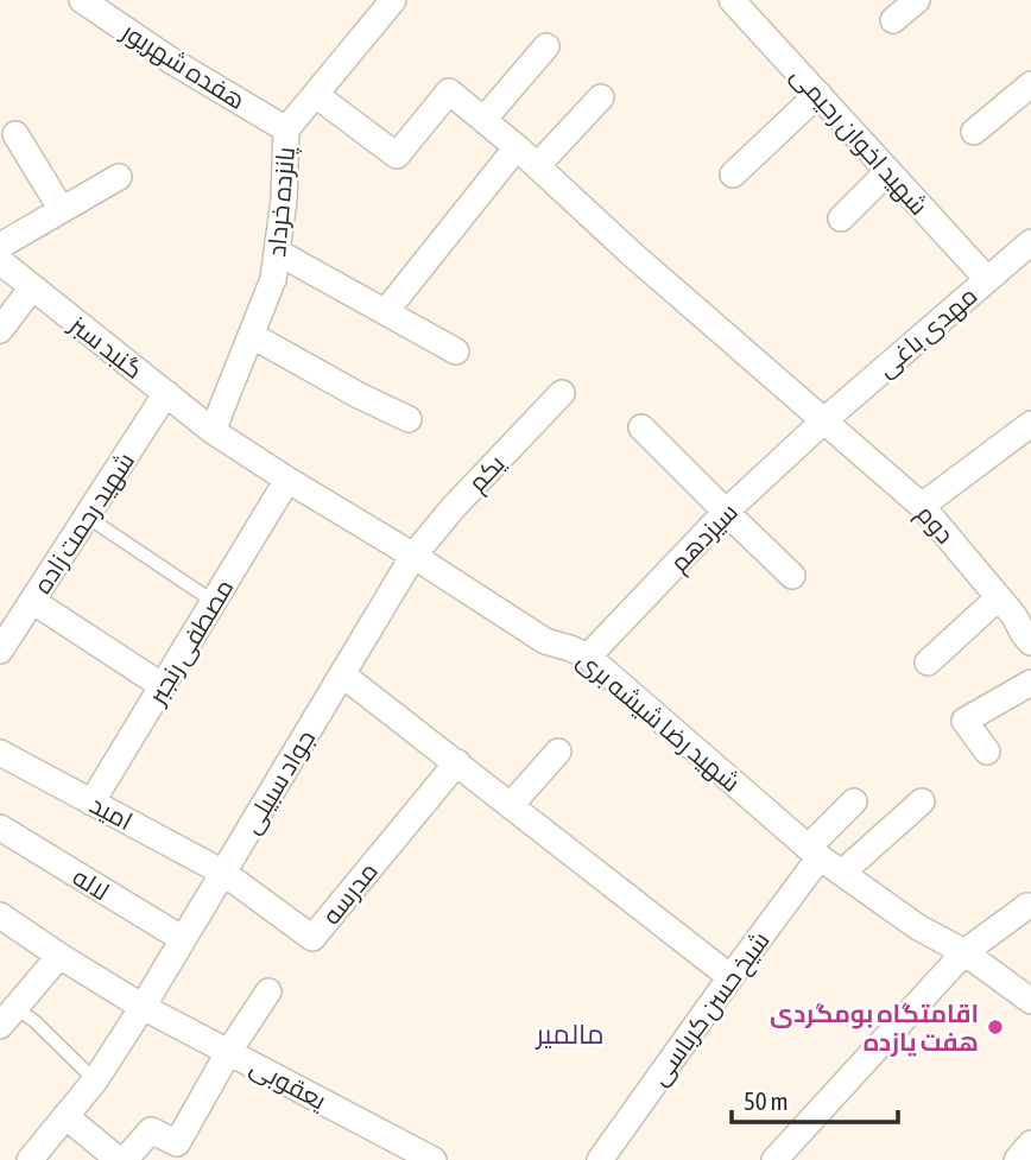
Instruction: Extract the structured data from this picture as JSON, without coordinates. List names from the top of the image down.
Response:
{
  "streets": {
    "street": [
      "هفده شهریور",
      "شهید اخوان رحیمی",
      "پانزده خرداد",
      "مهدی باغی",
      "گنبد سبز",
      "یکم",
      "شهید رحمت زاده",
      "دوم",
      "سیزدهم",
      "مصطفی رنجبر",
      "شهید رضا شیشه بری",
      "جواد سبیلی",
      "امید",
      "لاله",
      "مدرسه",
      "شیخ حسن کرباسی",
      "یعقوبی"
    ]
  },
  "crossings": [
    ["هفده شهریور", "پانزده خرداد"],
    ["شهید اخوان رحیمی", "مهدی باغی"],
    ["پانزده خرداد", "گنبد سبز"],
    ["پانزده خرداد", "دوم"],
    ["پانزده خرداد", "شهید رضا شیشه بری"],
    ["مهدی باغی", "دوم"],
    ["مهدی باغی", "سیزدهم"],
    ["گنبد سبز", "شهید رحمت زاده"],
    ["گنبد سبز", "شهید رضا شیشه بری"],
    ["یکم", "شهید رضا شیشه بری"],
    ["یکم", "جواد سبیلی"],
    ["دوم", "سیزدهم"],
    ["سیزدهم", "شهید رضا شیشه بری"],
    ["مصطفی رنجبر", "شهید رضا شیشه بری"],
    ["مصطفی رنجبر", "امید"],
    ["شهید رضا شیشه بری", "جواد سبیلی"],
    ["شهید رضا شیشه بری", "شیخ حسن کرباسی"],
    ["جواد سبیلی", "امید"],
    ["جواد سبیلی", "لاله"],
    ["جواد سبیلی", "مدرسه"],
    ["جواد سبیلی", "یعقوبی"],
    ["امید", "مدرسه"]
  ],
  "districts": ["مالمیر"],
  "places": ["اقامتگاه بومگردی هفت یازده"],
  "scale_bar": "50 m"
}
